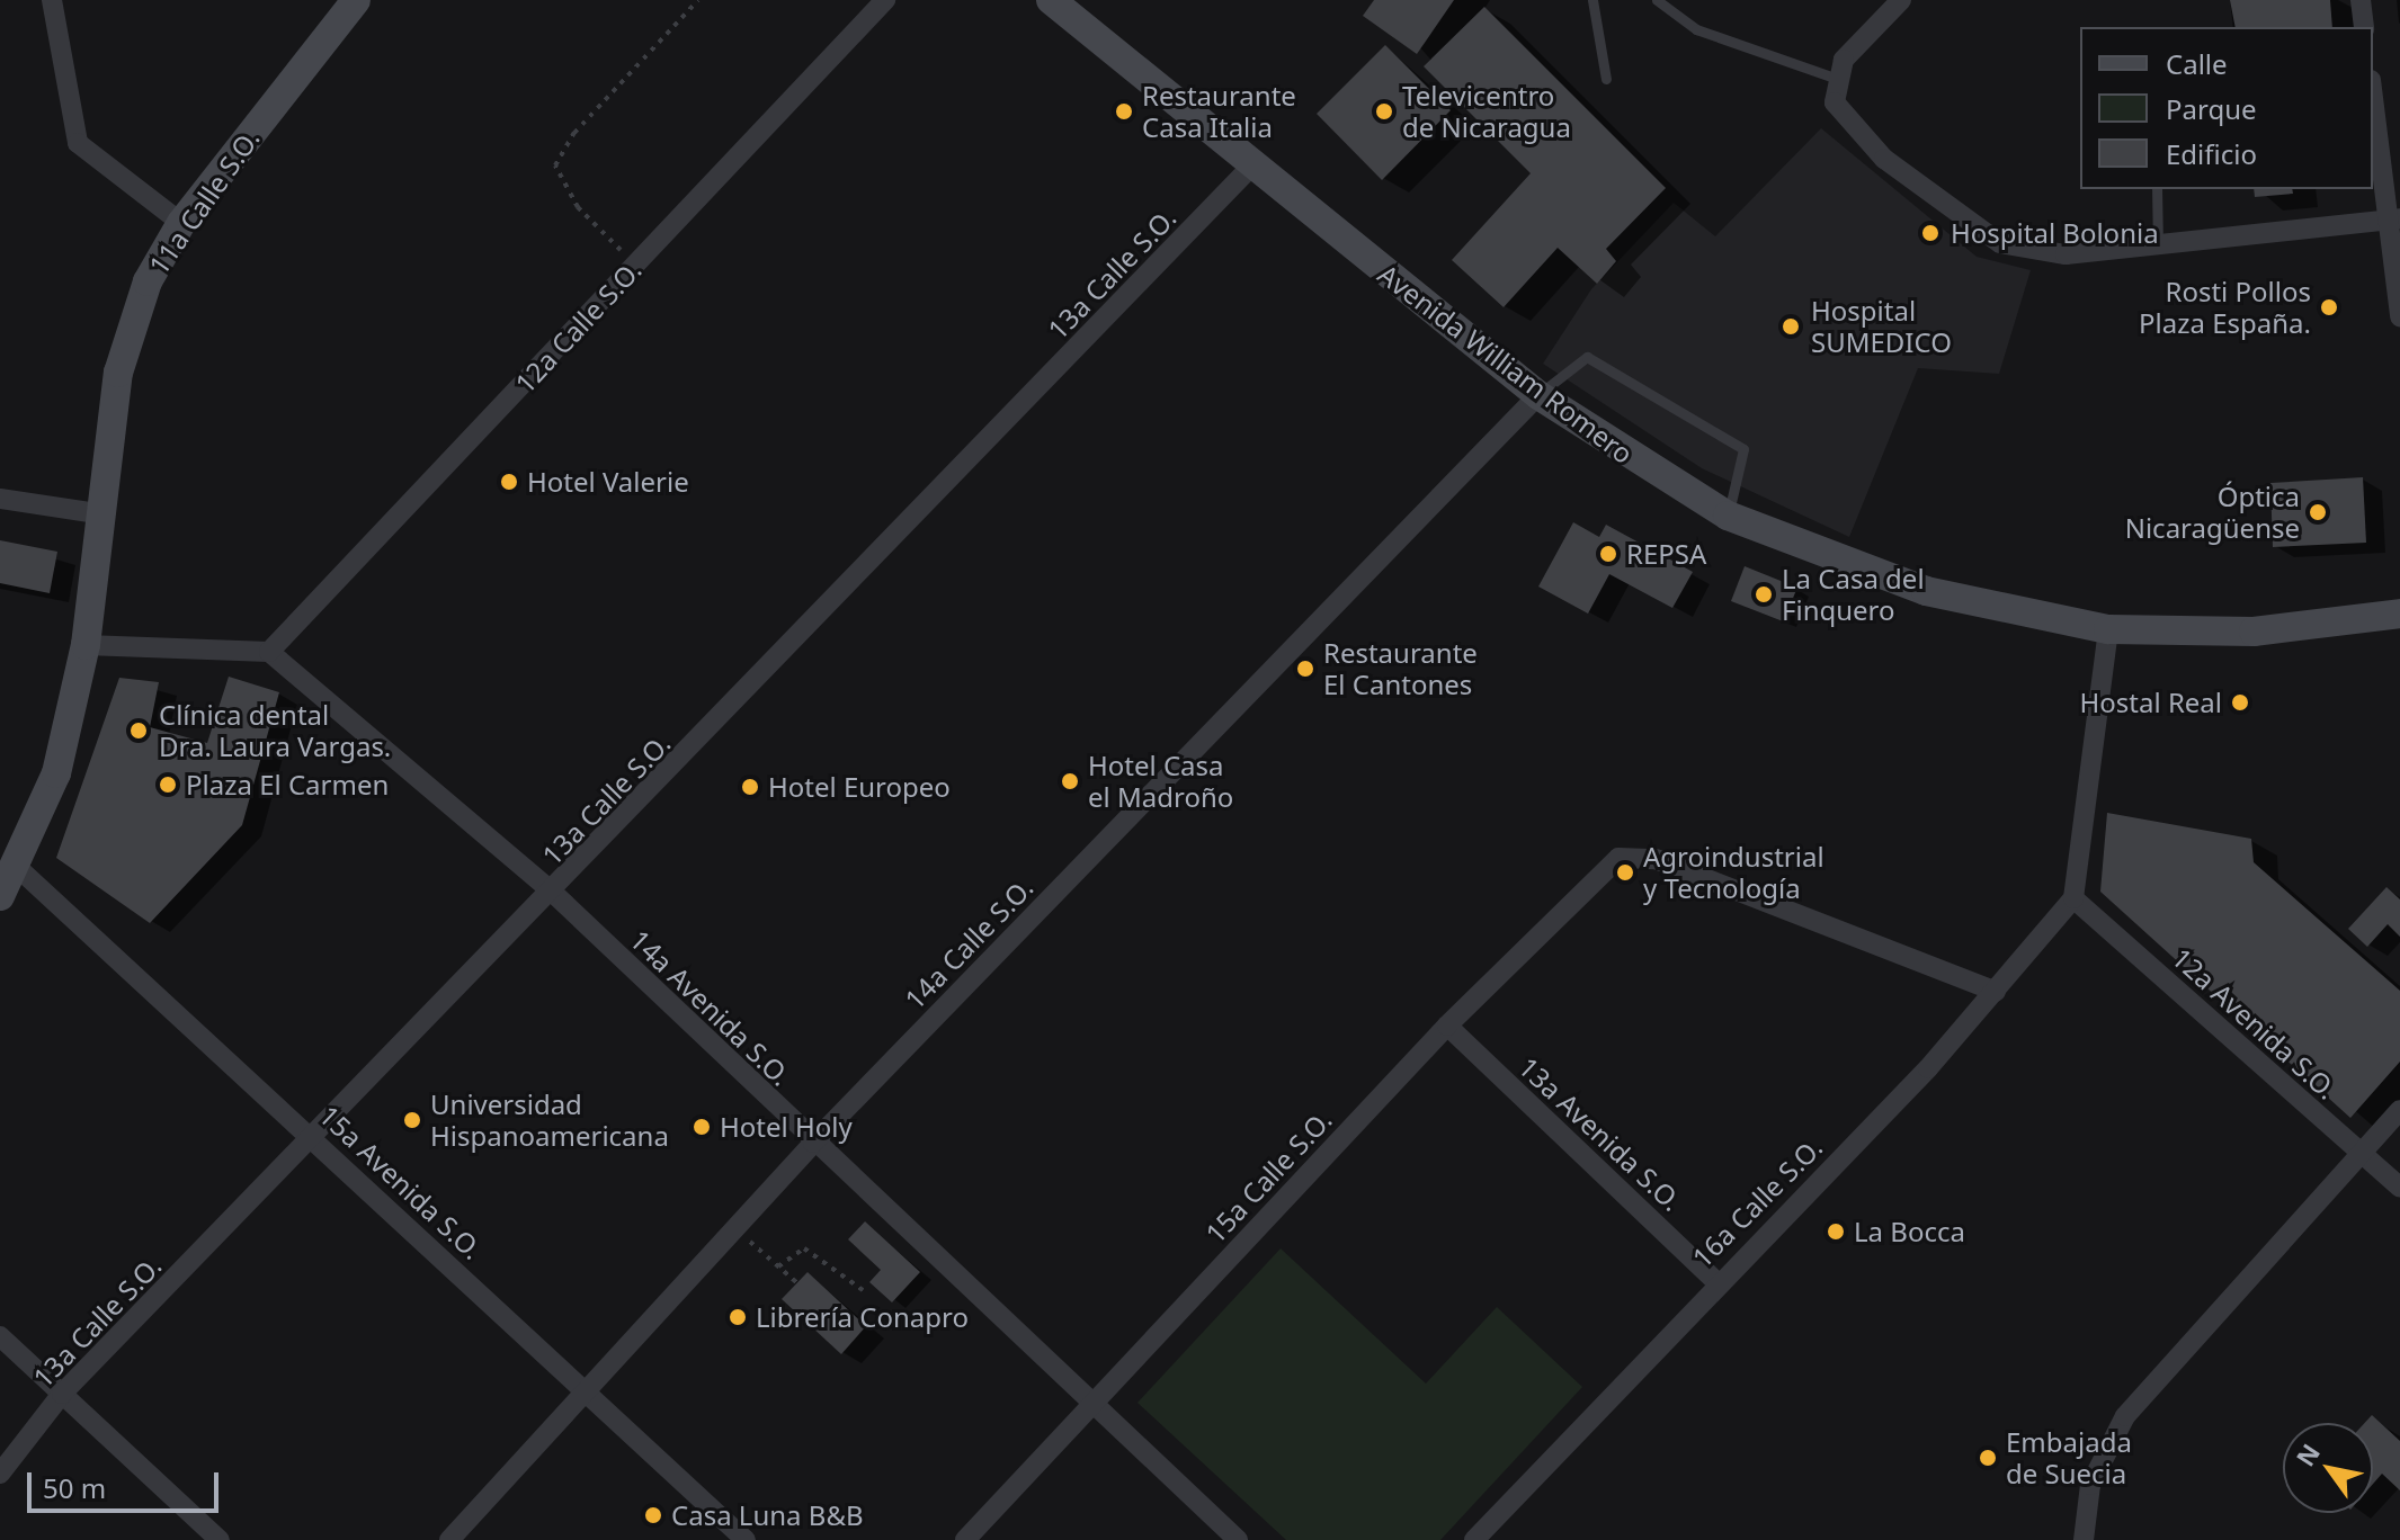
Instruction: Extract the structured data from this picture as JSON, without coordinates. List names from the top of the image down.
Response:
{
  "streets": {
    "main road": ["11a Calle S.O.", "Avenida William Romero"],
    "street": [
      "13a Calle S.O.",
      "12a Calle S.O.",
      "14a Calle S.O.",
      "14a Avenida S.O.",
      "12a Avenida S.O.",
      "13a Avenida S.O.",
      "15a Calle S.O.",
      "15a Avenida S.O.",
      "16a Calle S.O."
    ]
  },
  "crossings": [
    ["13a Calle S.O.", "Avenida William Romero"],
    ["13a Calle S.O.", "14a Avenida S.O."],
    ["13a Calle S.O.", "15a Avenida S.O."],
    ["12a Calle S.O.", "14a Avenida S.O."],
    ["Avenida William Romero", "14a Calle S.O."],
    ["14a Calle S.O.", "14a Avenida S.O."],
    ["14a Calle S.O.", "15a Avenida S.O."],
    ["14a Avenida S.O.", "15a Calle S.O."],
    ["12a Avenida S.O.", "16a Calle S.O."],
    ["13a Avenida S.O.", "15a Calle S.O."],
    ["13a Avenida S.O.", "16a Calle S.O."],
    ["15a Calle S.O.", "16a Calle S.O."]
  ],
  "places": [
    "Restaurante Casa Italia",
    "Televicentro de Nicaragua",
    "Hospital Bolonia",
    "Rosti Pollos Plaza España.",
    "Hospital SUMEDICO",
    "Hotel Valerie",
    "Óptica Nicaragüense",
    "REPSA",
    "La Casa del Finquero",
    "Restaurante El Cantones",
    "Hostal Real",
    "Clínica dental Dra. Laura Vargas.",
    "Hotel Casa el Madroño",
    "Plaza El Carmen",
    "Hotel Europeo",
    "Agroindustrial y Tecnología",
    "Universidad Hispanoamericana",
    "Hotel Holy",
    "La Bocca",
    "Librería Conapro",
    "Embajada de Suecia",
    "Casa Luna B&B"
  ],
  "legend": ["Calle", "Parque", "Edificio"],
  "scale_bar": "50 m",
  "north": "top left"
}
